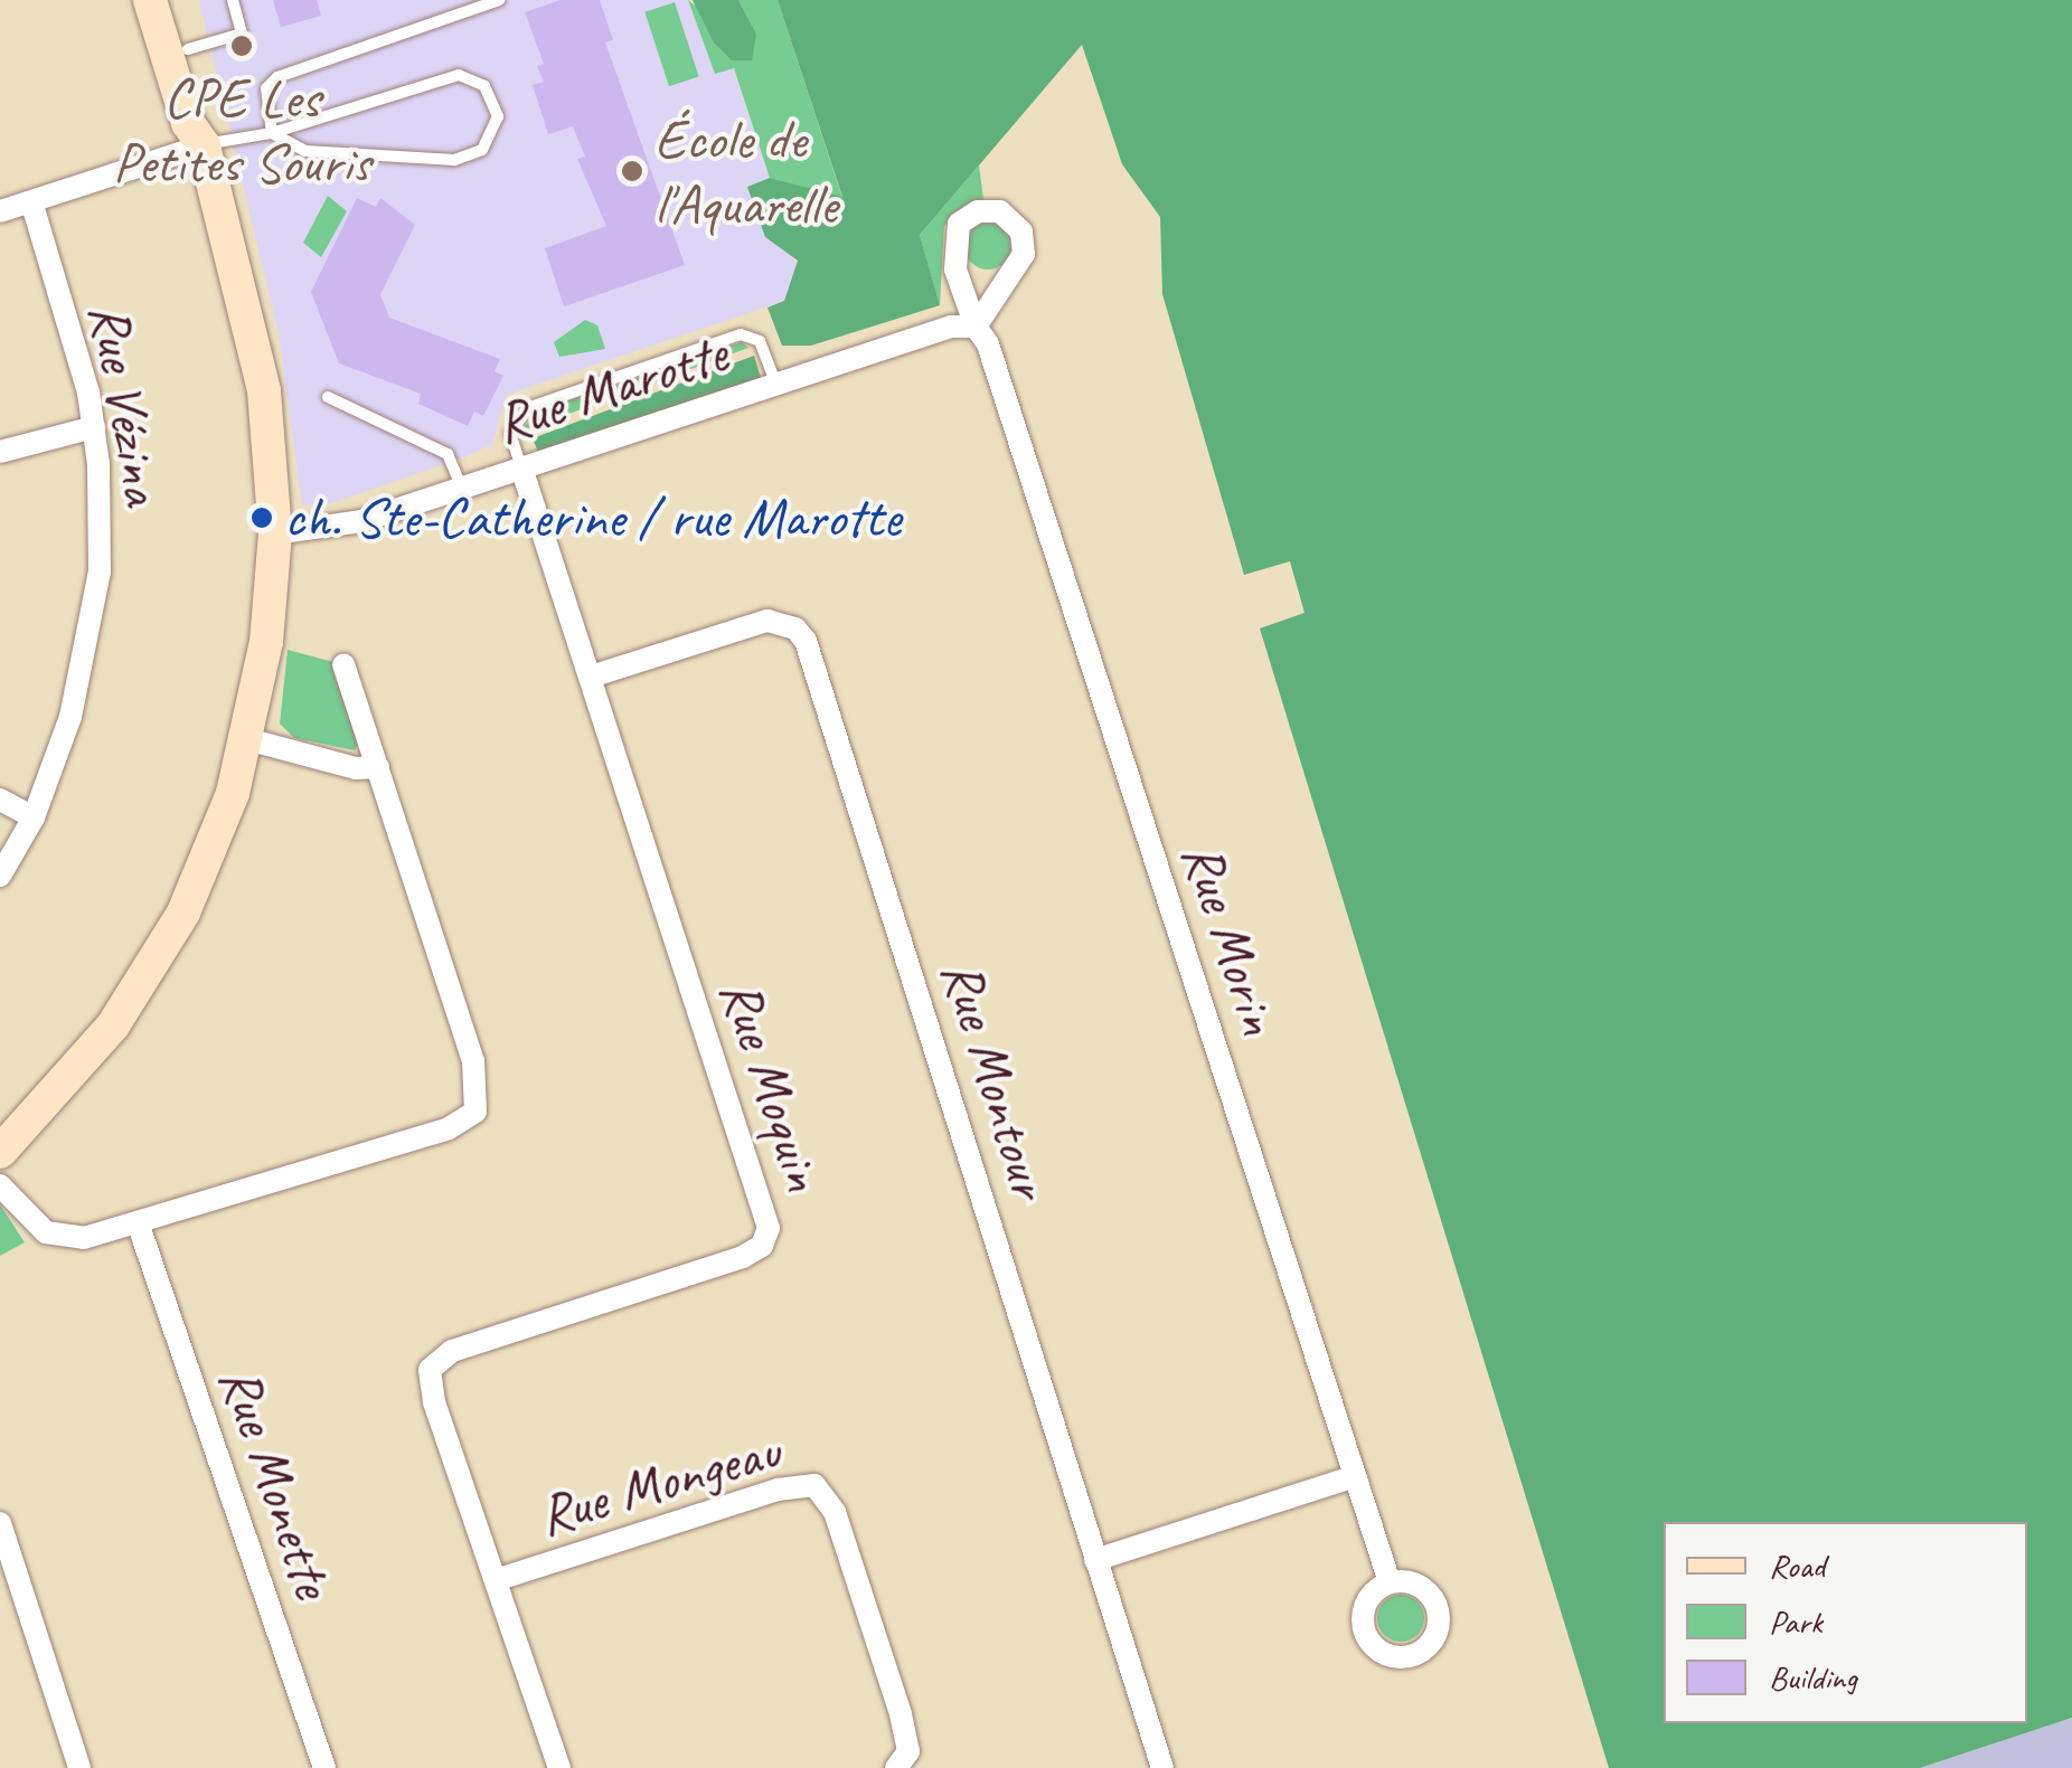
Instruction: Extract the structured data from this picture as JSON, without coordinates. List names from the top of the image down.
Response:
{
  "streets": {
    "street": [
      "Rue Marotte",
      "Rue Vézina",
      "Rue Morin",
      "Rue Montour",
      "Rue Moquin",
      "Rue Monette",
      "Rue Mongeau"
    ]
  },
  "crossings": [
    ["Rue Marotte", "Rue Morin"],
    ["Rue Marotte", "Rue Moquin"],
    ["Rue Montour", "Rue Moquin"],
    ["Rue Moquin", "Rue Mongeau"]
  ],
  "places": ["CPE Les Petites Souris", "École de l'Aquarelle", "ch. Ste-Catherine / rue Marotte"],
  "legend": ["Road", "Park", "Building"]
}
